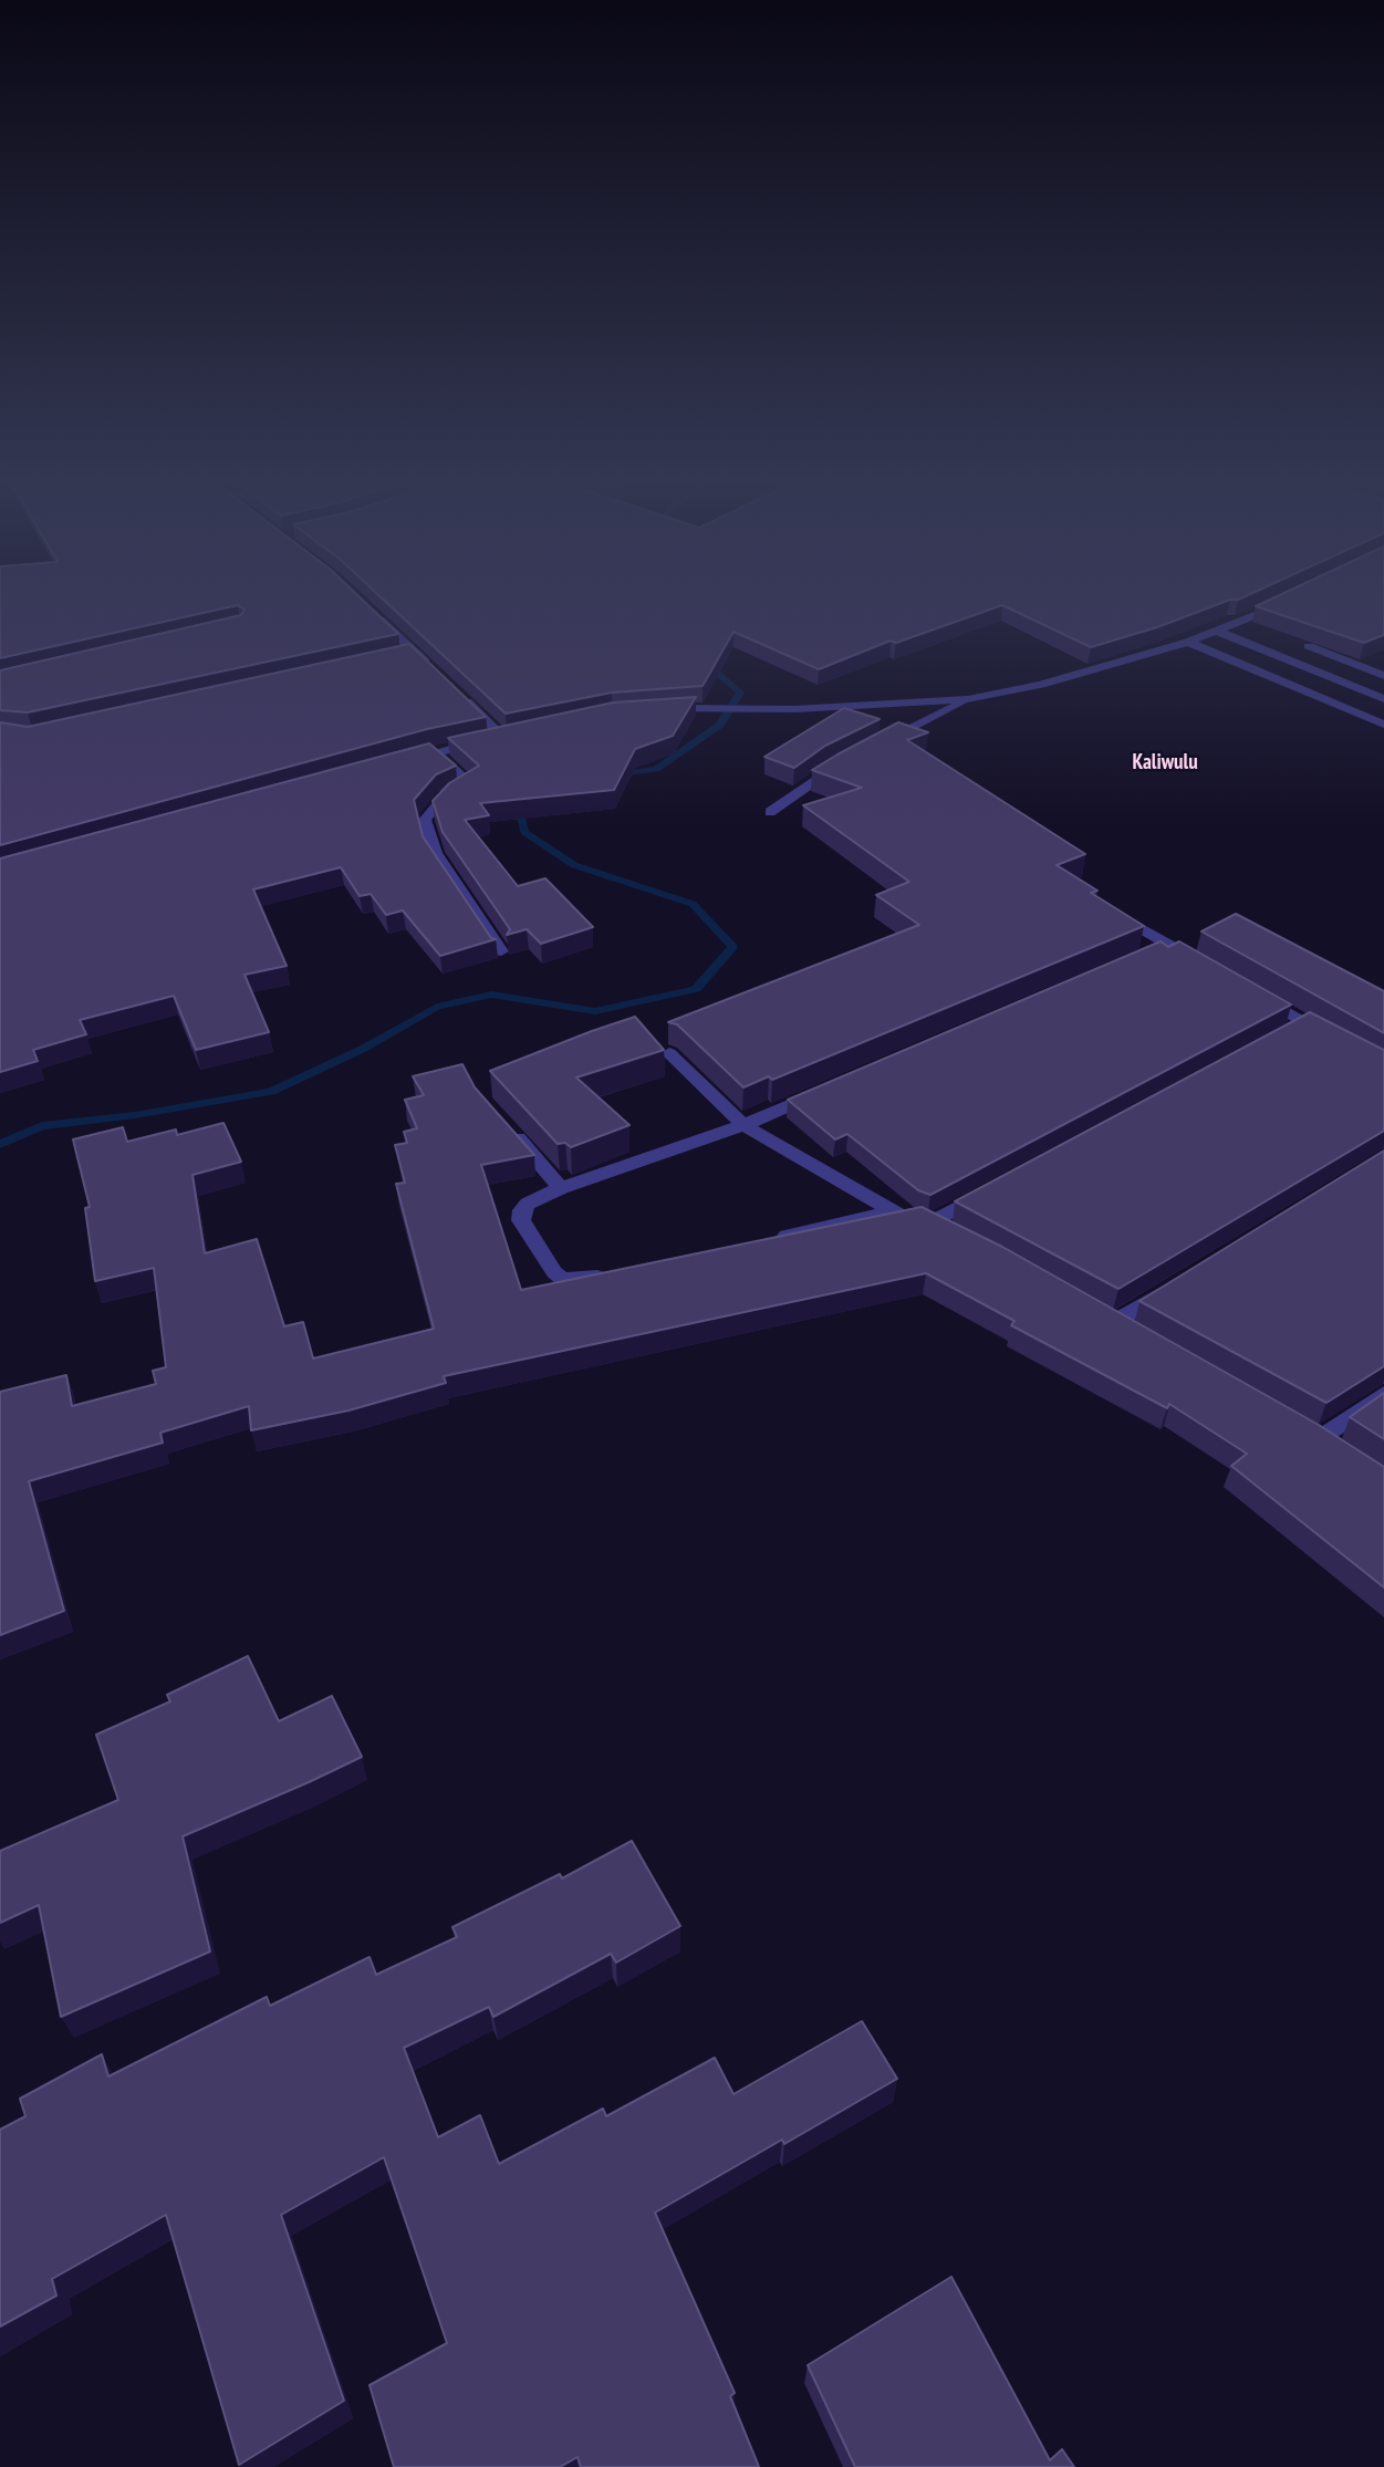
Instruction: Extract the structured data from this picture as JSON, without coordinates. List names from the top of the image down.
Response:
{
  "districts": ["Kaliwulu"]
}
